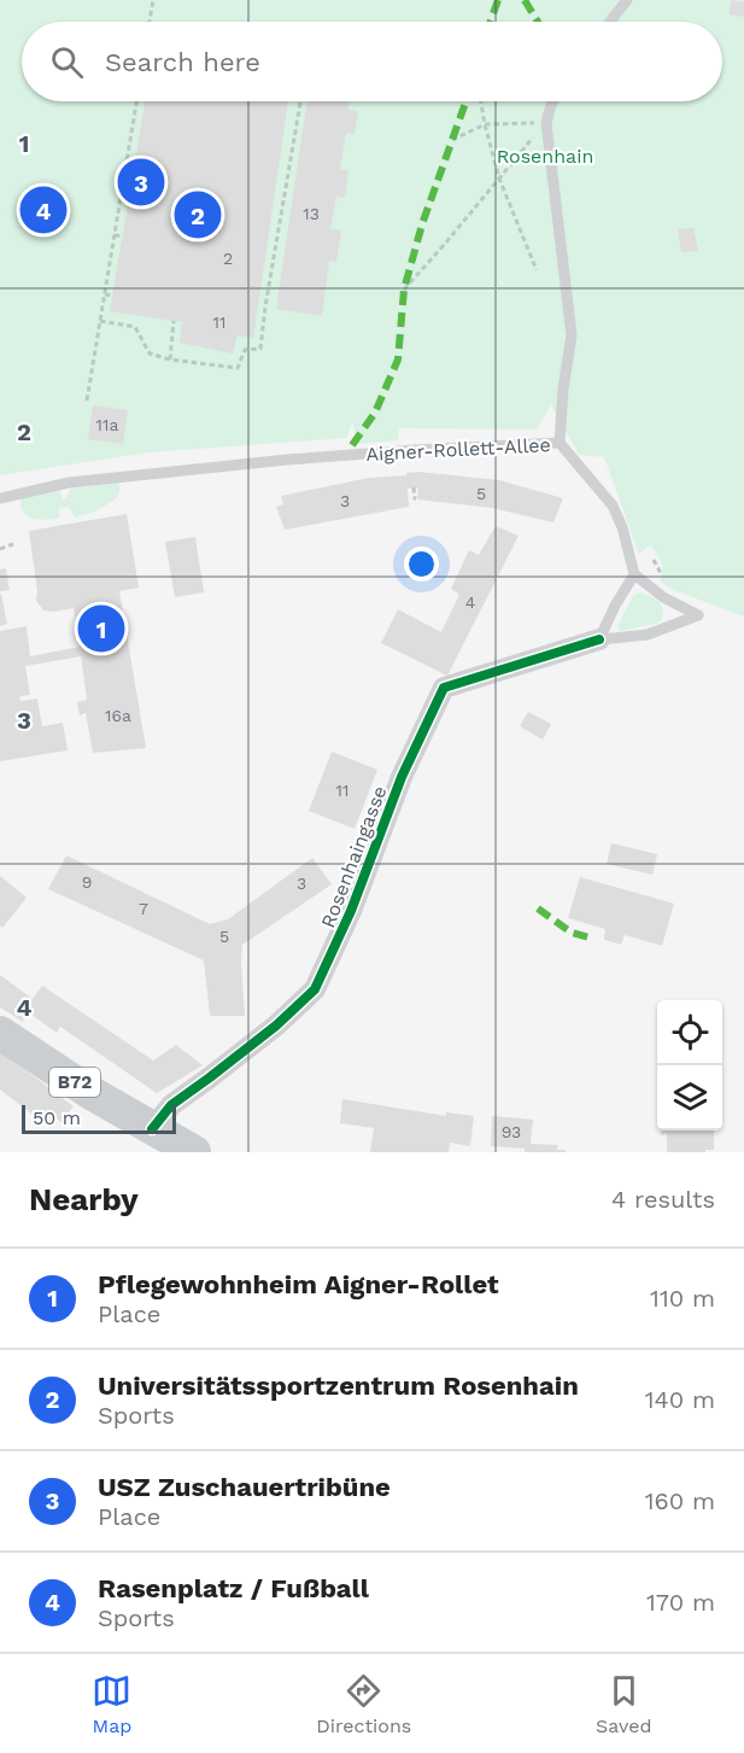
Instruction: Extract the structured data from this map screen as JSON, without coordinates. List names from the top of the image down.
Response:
{
  "streets": {
    "main road": ["B72"],
    "street": ["Rosenhaingasse"],
    "lane": ["Aigner-Rollett-Allee"]
  },
  "crossings": [
    ["Rosenhaingasse", "B72"]
  ],
  "parks": ["Rosenhain"],
  "house_numbers": [
    "13",
    "2",
    "11",
    "11a",
    "5",
    "3",
    "4",
    "16a",
    "11",
    "9",
    "3",
    "7",
    "5",
    "93"
  ],
  "scale_bar": "50 m",
  "page": {
    "search": "Search here",
    "pins": [
      "3",
      "4",
      "2",
      "1"
    ],
    "scale": "50 m",
    "heading": ["Nearby", "4 results"],
    "list": [
      {
        "mark": "1",
        "name": "Pflegewohnheim Aigner-Rollet",
        "note": "Place",
        "value": "110 m"
      },
      {
        "mark": "2",
        "name": "Universitätssportzentrum Rosenhain",
        "note": "Sports",
        "value": "140 m"
      },
      {
        "mark": "3",
        "name": "USZ Zuschauertribüne",
        "note": "Place",
        "value": "160 m"
      },
      {
        "mark": "4",
        "name": "Rasenplatz / Fußball",
        "note": "Sports",
        "value": "170 m"
      }
    ],
    "nav": ["Map", "Directions", "Saved"]
  },
  "grid": {
    "rows": [
      "1",
      "2",
      "3",
      "4"
    ]
  }
}
